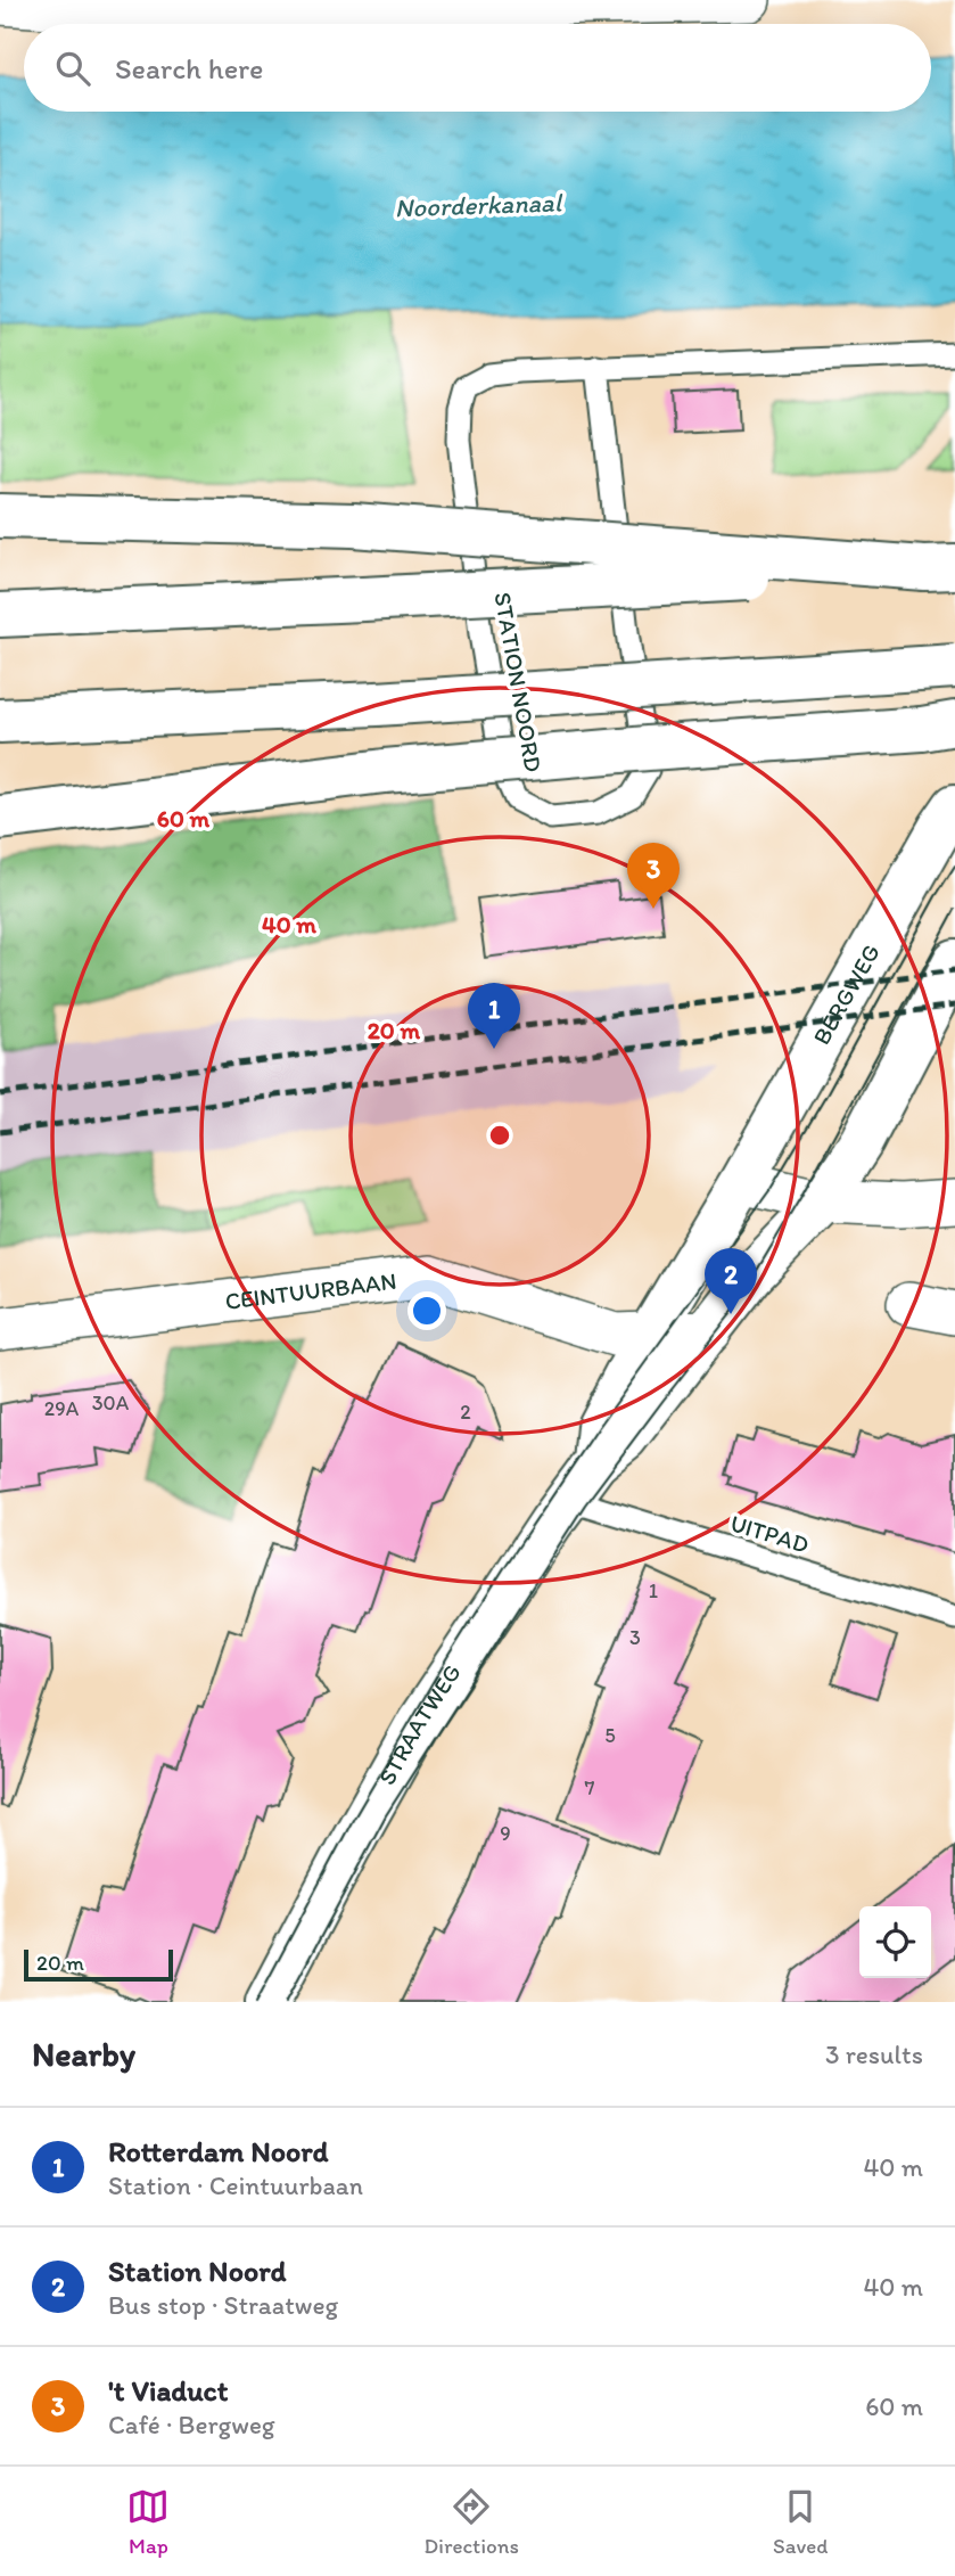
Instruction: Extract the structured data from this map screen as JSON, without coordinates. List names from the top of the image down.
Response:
{
  "streets": {
    "main road": ["BERGWEG", "STRAATWEG"],
    "street": ["CEINTUURBAAN"],
    "lane": ["STATION NOORD", "UITPAD"]
  },
  "crossings": [
    ["BERGWEG", "STRAATWEG"],
    ["CEINTUURBAAN", "STRAATWEG"],
    ["UITPAD", "STRAATWEG"]
  ],
  "water": ["Noorderkanaal"],
  "house_numbers": [
    "30A",
    "29A",
    "2",
    "1",
    "3",
    "5",
    "7",
    "9"
  ],
  "scale_bar": "20 m",
  "page": {
    "search": "Search here",
    "pins": ["3", "1", "2"],
    "scale": "20 m",
    "heading": ["Nearby", "3 results"],
    "list": [
      {
        "mark": "1",
        "name": "Rotterdam Noord",
        "note": "Station · Ceintuurbaan",
        "value": "40 m"
      },
      {
        "mark": "2",
        "name": "Station Noord",
        "note": "Bus stop · Straatweg",
        "value": "40 m"
      },
      {
        "mark": "3",
        "name": "'t Viaduct",
        "note": "Café · Bergweg",
        "value": "60 m"
      }
    ],
    "nav": ["Map", "Directions", "Saved"]
  },
  "rings": ["60 m", "40 m", "20 m"]
}
